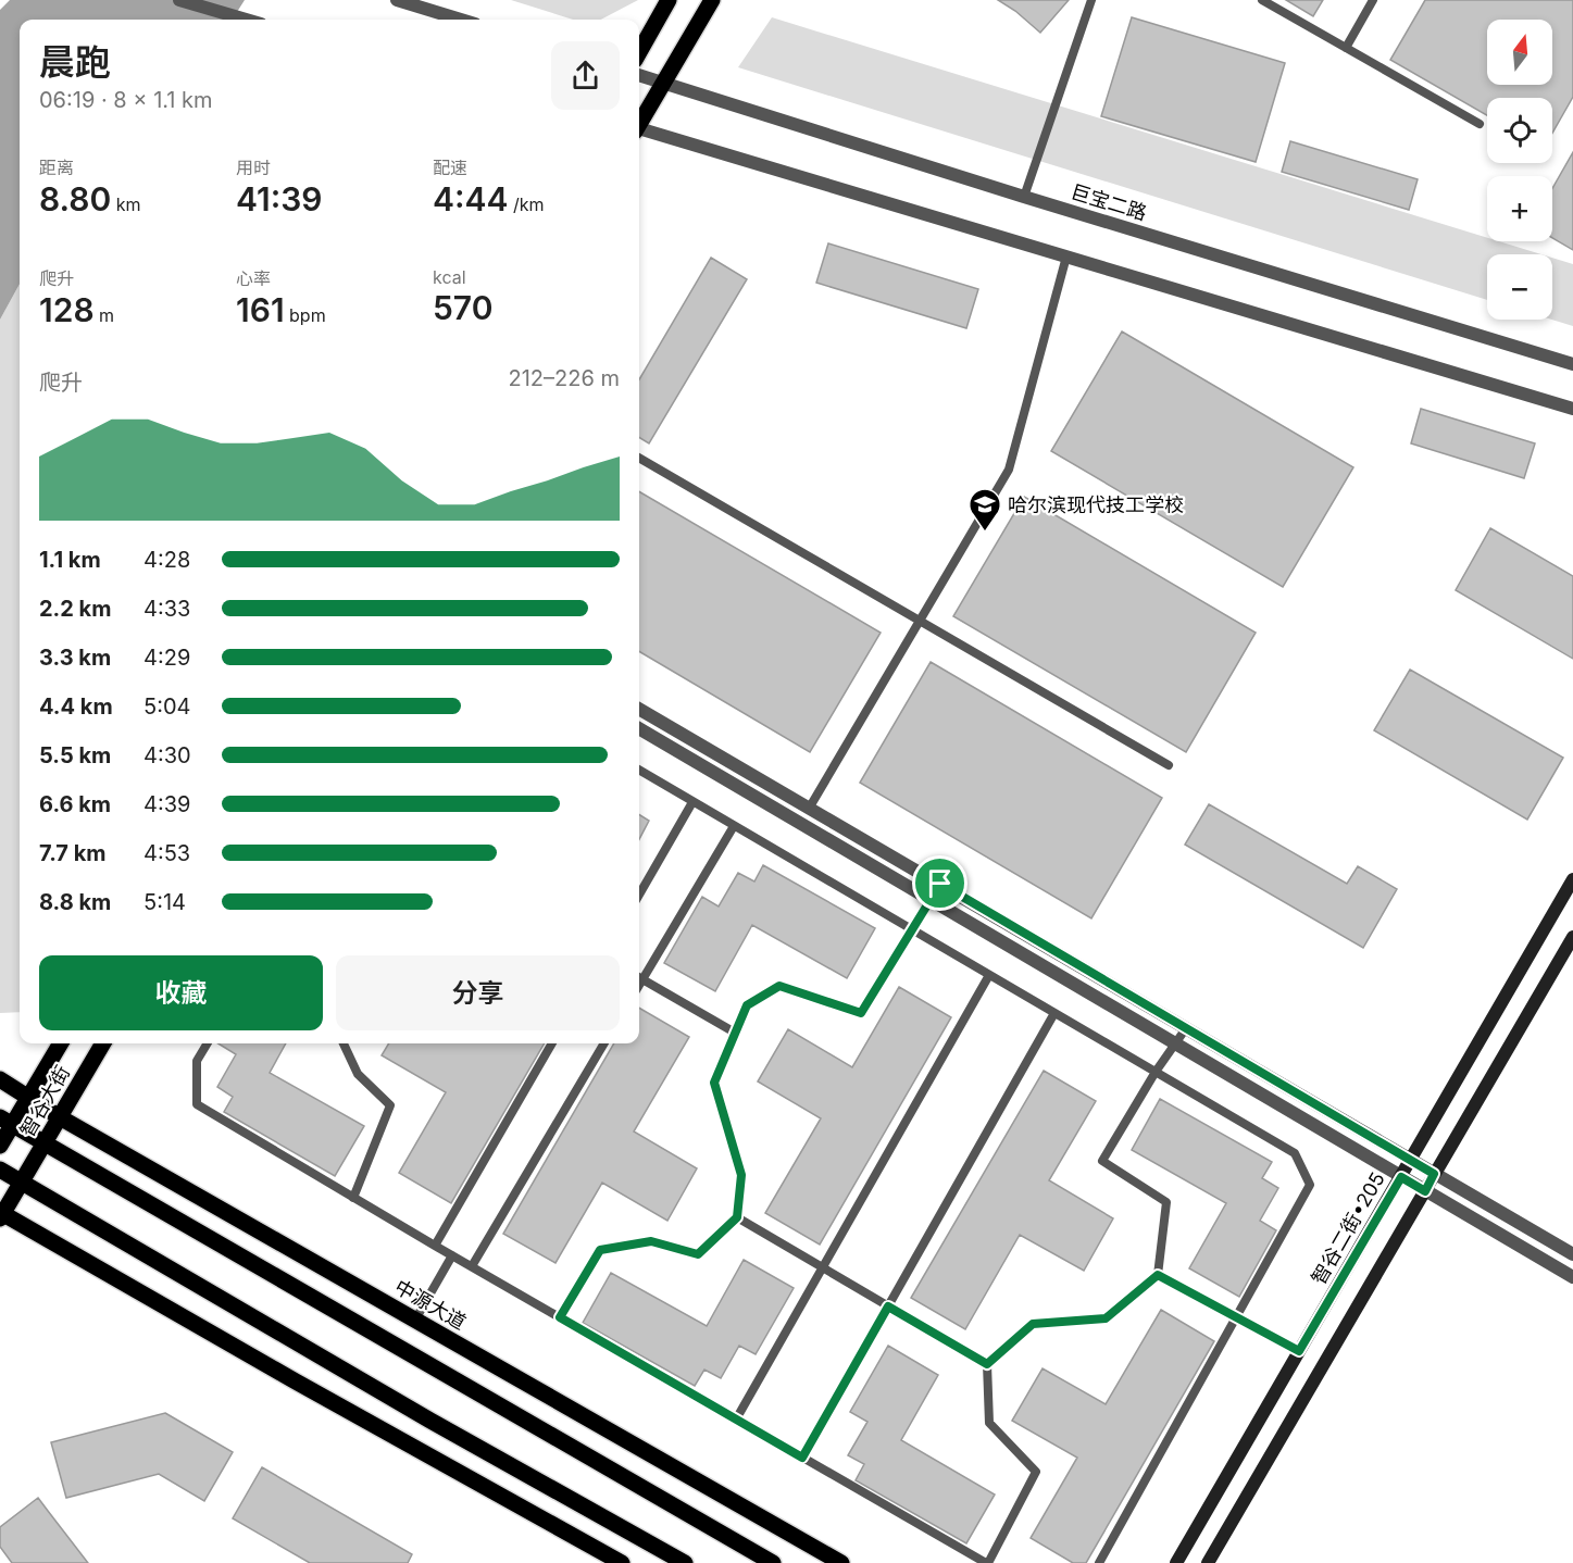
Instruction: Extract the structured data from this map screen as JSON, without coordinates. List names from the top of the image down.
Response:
{
  "streets": {
    "main road": ["智谷大街", "智谷二街•205", "中源大道"],
    "street": ["巨宝二路"]
  },
  "crossings": [
    ["智谷大街", "中源大道"]
  ],
  "places": {
    "school or university": ["哈尔滨现代技工学校"]
  },
  "north": "top",
  "page": {
    "map_buttons": ["+", "−"],
    "heading": ["晨跑", "06:19 · 8 × 1.1 km"],
    "stats": [
      ["距离", "8.80 km"],
      ["用时", "41:39"],
      ["配速", "4:44 /km"],
      ["爬升", "128 m"],
      ["心率", "161 bpm"],
      ["kcal", "570"]
    ],
    "chart": ["爬升", "212–226 m"],
    "list": [
      {
        "name": "1.1 km",
        "note": "4:28"
      },
      {
        "name": "2.2 km",
        "note": "4:33"
      },
      {
        "name": "3.3 km",
        "note": "4:29"
      },
      {
        "name": "4.4 km",
        "note": "5:04"
      },
      {
        "name": "5.5 km",
        "note": "4:30"
      },
      {
        "name": "6.6 km",
        "note": "4:39"
      },
      {
        "name": "7.7 km",
        "note": "4:53"
      },
      {
        "name": "8.8 km",
        "note": "5:14"
      }
    ],
    "buttons": ["收藏", "分享"]
  }
}
